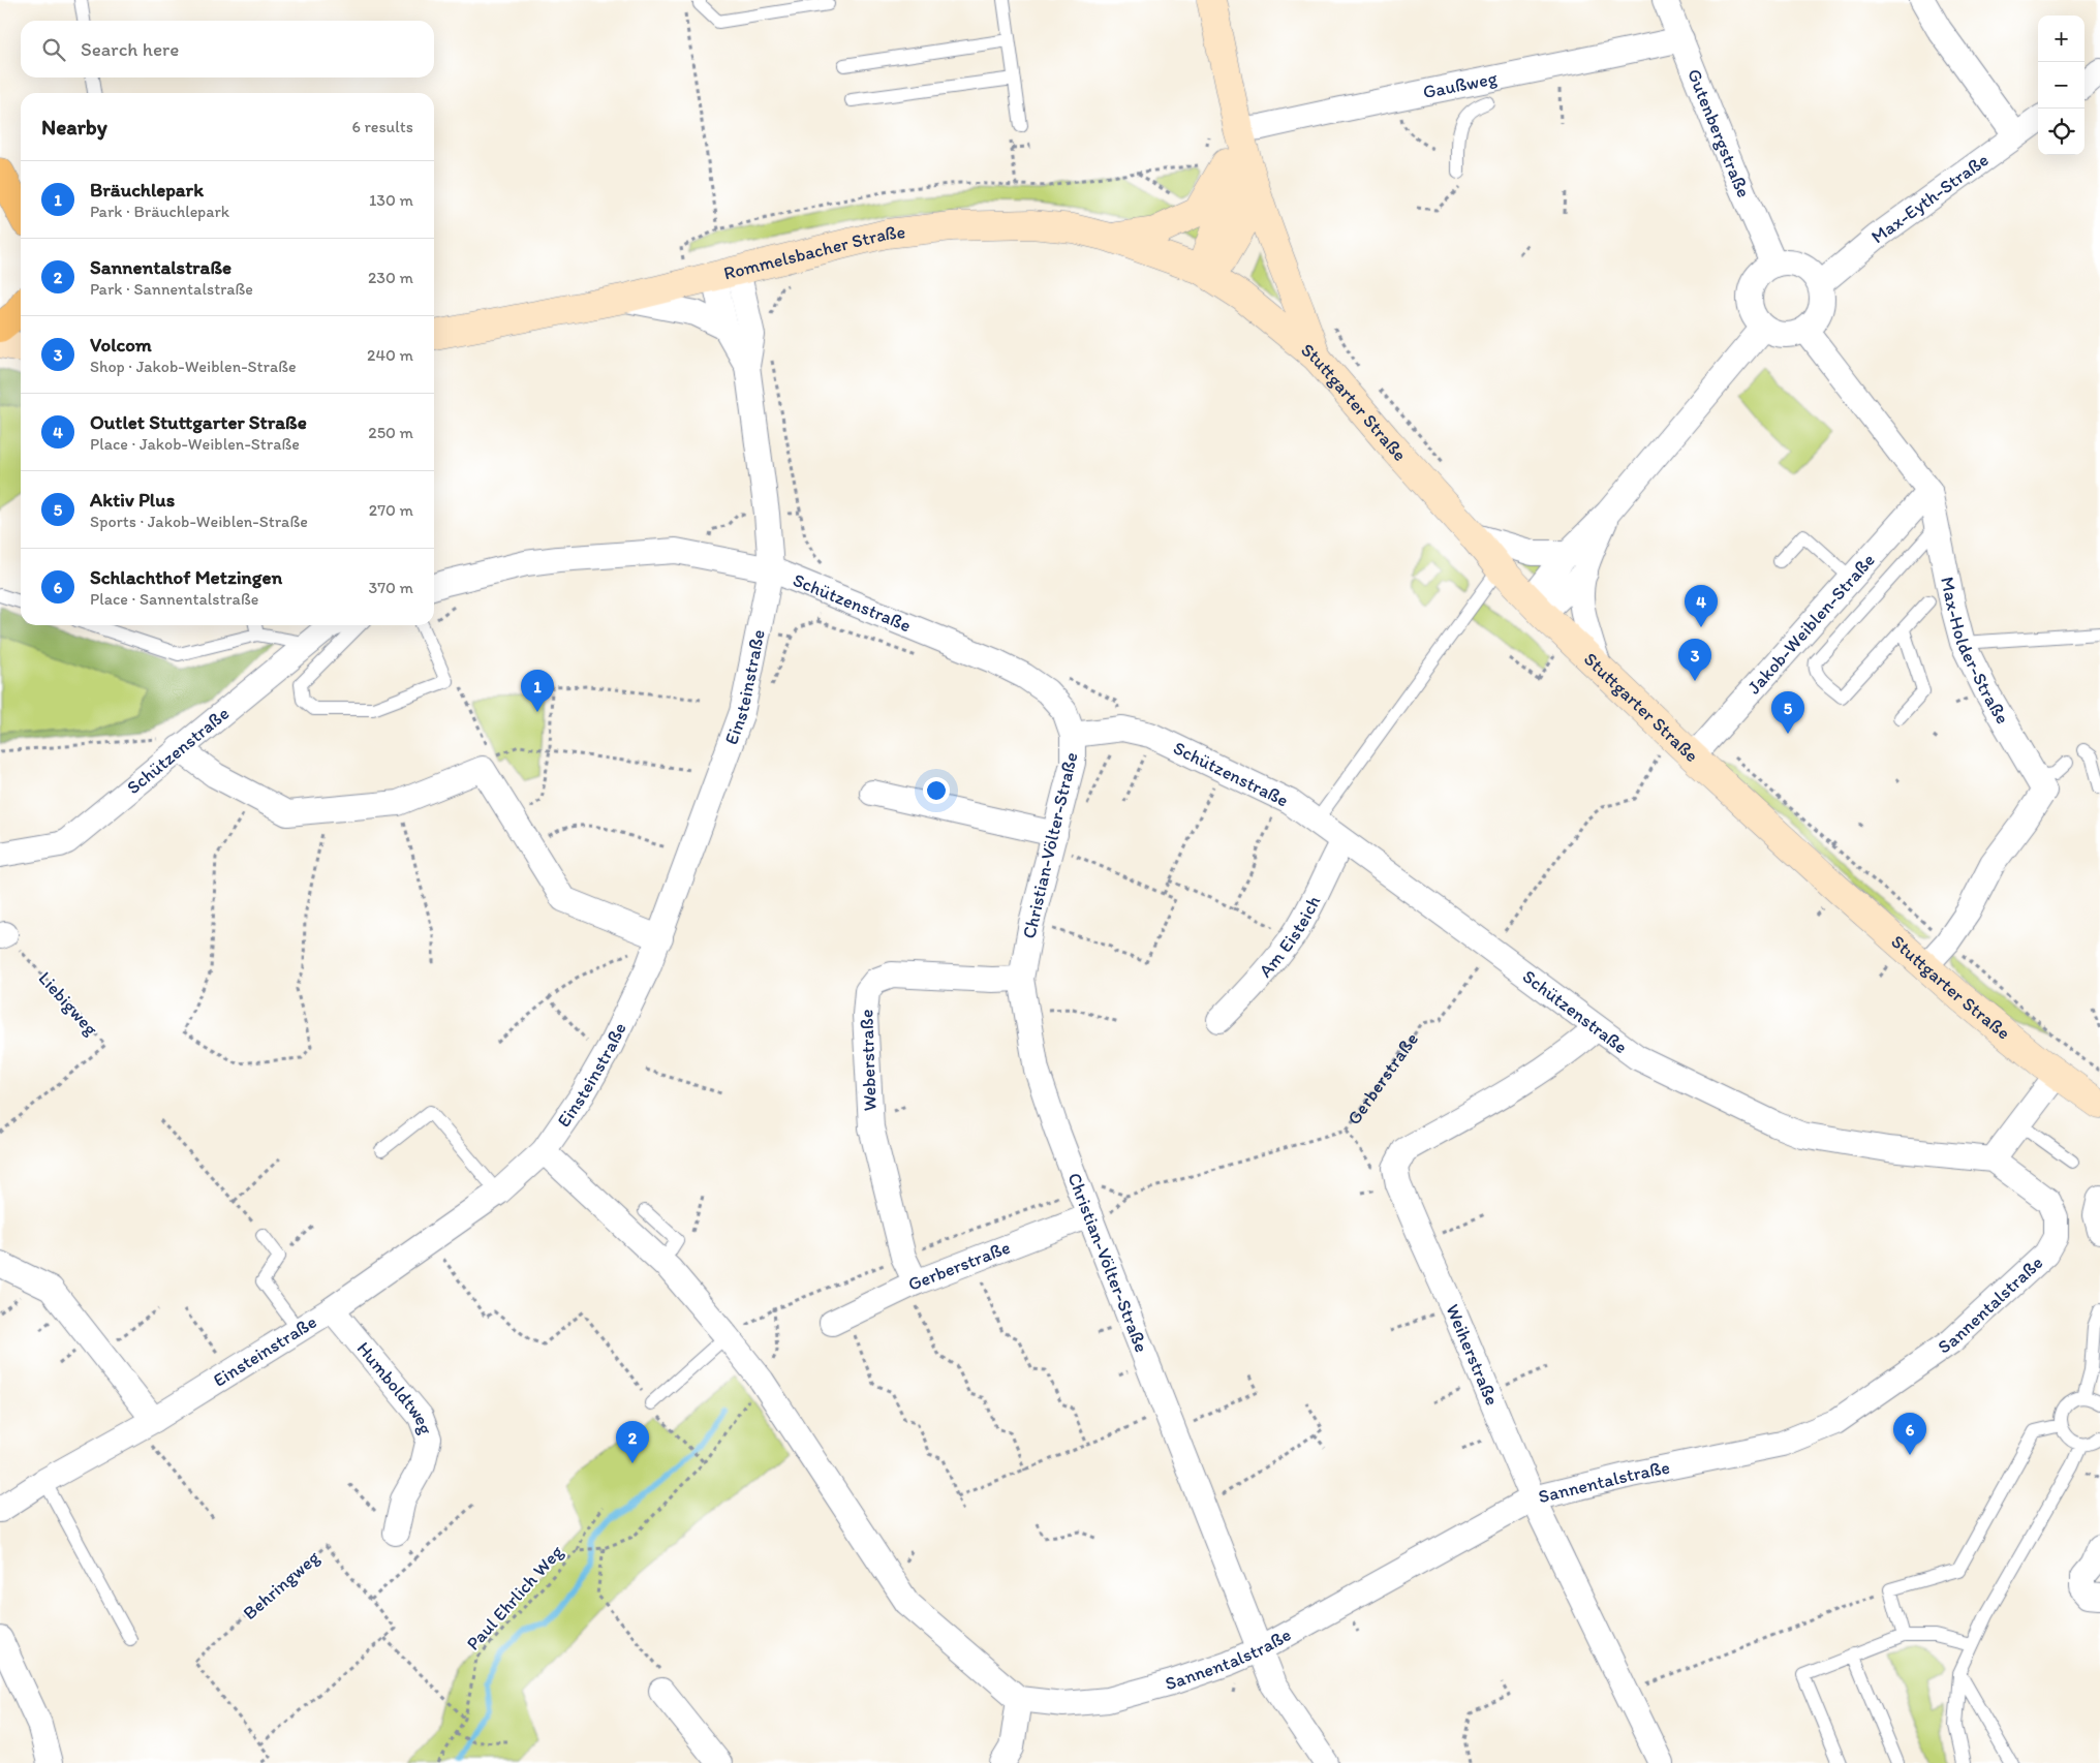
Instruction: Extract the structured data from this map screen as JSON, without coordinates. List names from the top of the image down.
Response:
{
  "streets": {
    "main road": ["Rommelsbacher Straße", "Stuttgarter Straße"],
    "street": [
      "Gaußweg",
      "Gutenbergstraße",
      "Max-Eyth-Straße",
      "Schützenstraße",
      "Jakob-Weiblen-Straße",
      "Max-Holder-Straße",
      "Einsteinstraße",
      "Christian-Völter-Straße",
      "Am Eisteich",
      "Weberstraße",
      "Gerberstraße",
      "Sannentalstraße",
      "Weiherstraße",
      "Humboldtweg"
    ],
    "path": ["Liebigweg", "Behringweg", "Paul Ehrlich Weg"]
  },
  "crossings": [
    ["Gaußweg", "Gutenbergstraße"],
    ["Gutenbergstraße", "Max-Eyth-Straße"],
    ["Gutenbergstraße", "Max-Holder-Straße"],
    ["Max-Eyth-Straße", "Max-Holder-Straße"],
    ["Rommelsbacher Straße", "Stuttgarter Straße"],
    ["Rommelsbacher Straße", "Einsteinstraße"],
    ["Stuttgarter Straße", "Jakob-Weiblen-Straße"],
    ["Stuttgarter Straße", "Max-Holder-Straße"],
    ["Stuttgarter Straße", "Gerberstraße"],
    ["Schützenstraße", "Einsteinstraße"],
    ["Schützenstraße", "Christian-Völter-Straße"],
    ["Schützenstraße", "Am Eisteich"],
    ["Schützenstraße", "Gerberstraße"],
    ["Schützenstraße", "Sannentalstraße"],
    ["Jakob-Weiblen-Straße", "Max-Holder-Straße"],
    ["Einsteinstraße", "Humboldtweg"],
    ["Christian-Völter-Straße", "Weberstraße"],
    ["Christian-Völter-Straße", "Gerberstraße"],
    ["Christian-Völter-Straße", "Sannentalstraße"],
    ["Weberstraße", "Gerberstraße"],
    ["Sannentalstraße", "Weiherstraße"]
  ],
  "page": {
    "map_buttons": ["+", "−"],
    "search": "Search here",
    "heading": ["Nearby", "6 results"],
    "list": [
      {
        "mark": "1",
        "name": "Bräuchlepark",
        "note": "Park · Bräuchlepark",
        "value": "130 m"
      },
      {
        "mark": "2",
        "name": "Sannentalstraße",
        "note": "Park · Sannentalstraße",
        "value": "230 m"
      },
      {
        "mark": "3",
        "name": "Volcom",
        "note": "Shop · Jakob-Weiblen-Straße",
        "value": "240 m"
      },
      {
        "mark": "4",
        "name": "Outlet Stuttgarter Straße",
        "note": "Place · Jakob-Weiblen-Straße",
        "value": "250 m"
      },
      {
        "mark": "5",
        "name": "Aktiv Plus",
        "note": "Sports · Jakob-Weiblen-Straße",
        "value": "270 m"
      },
      {
        "mark": "6",
        "name": "Schlachthof Metzingen",
        "note": "Place · Sannentalstraße",
        "value": "370 m"
      }
    ],
    "pins": [
      "4",
      "3",
      "1",
      "5",
      "6",
      "2"
    ]
  }
}
